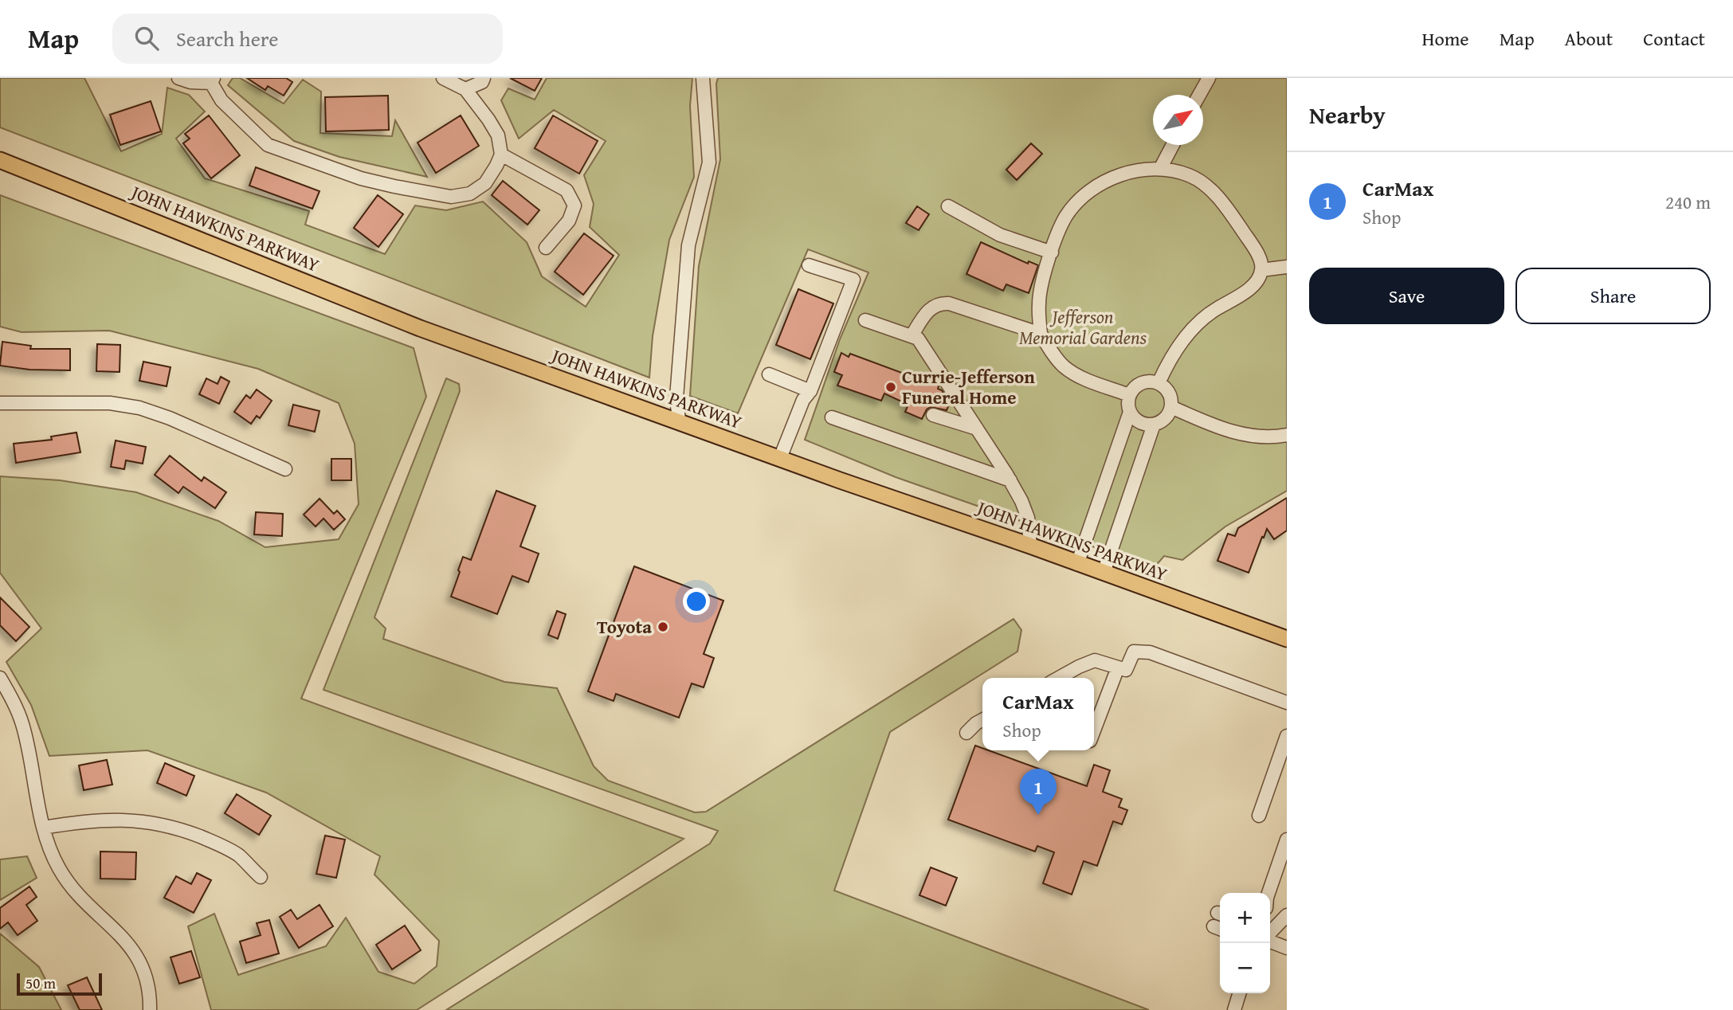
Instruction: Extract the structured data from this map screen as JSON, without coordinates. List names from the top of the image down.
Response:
{
  "streets": {
    "main road": ["JOHN HAWKINS PARKWAY"]
  },
  "parks": ["Jefferson Memorial Gardens"],
  "places": ["Currie-Jefferson Funeral Home", "Toyota"],
  "scale_bar": "50 m",
  "north": "top right",
  "page": {
    "header": "Map",
    "search": "Search here",
    "nav": [
      "Home",
      "Map",
      "About",
      "Contact"
    ],
    "heading": "Nearby",
    "list": [
      {
        "mark": "1",
        "name": "CarMax",
        "note": "Shop",
        "value": "240 m"
      }
    ],
    "buttons": ["Save", "Share"],
    "popup": ["CarMax", "Shop"],
    "pins": "1",
    "map_buttons": ["+", "−"],
    "scale": "50 m"
  }
}
